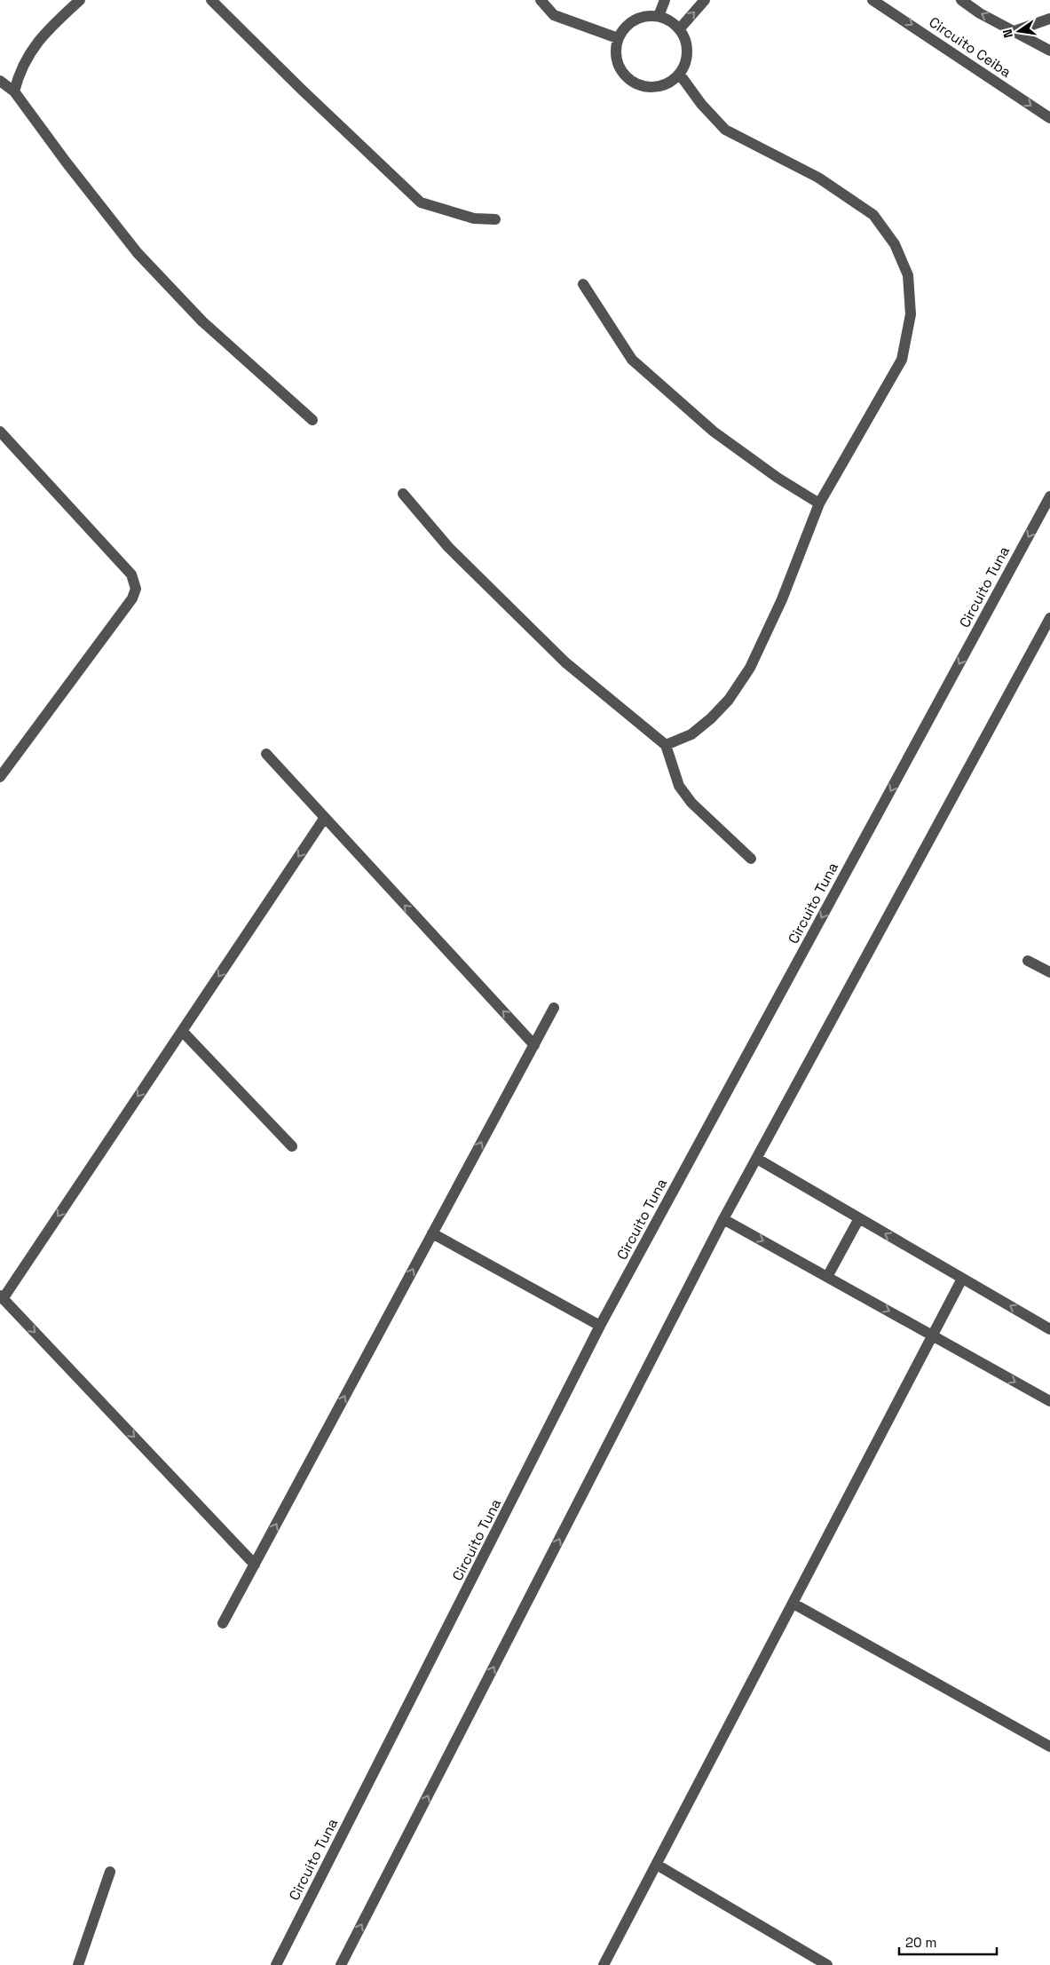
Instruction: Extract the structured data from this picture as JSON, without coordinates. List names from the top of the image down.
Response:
{
  "streets": {
    "street": ["Circuito Ceiba", "Circuito Tuna"]
  },
  "scale_bar": "20 m",
  "north": "left"
}
